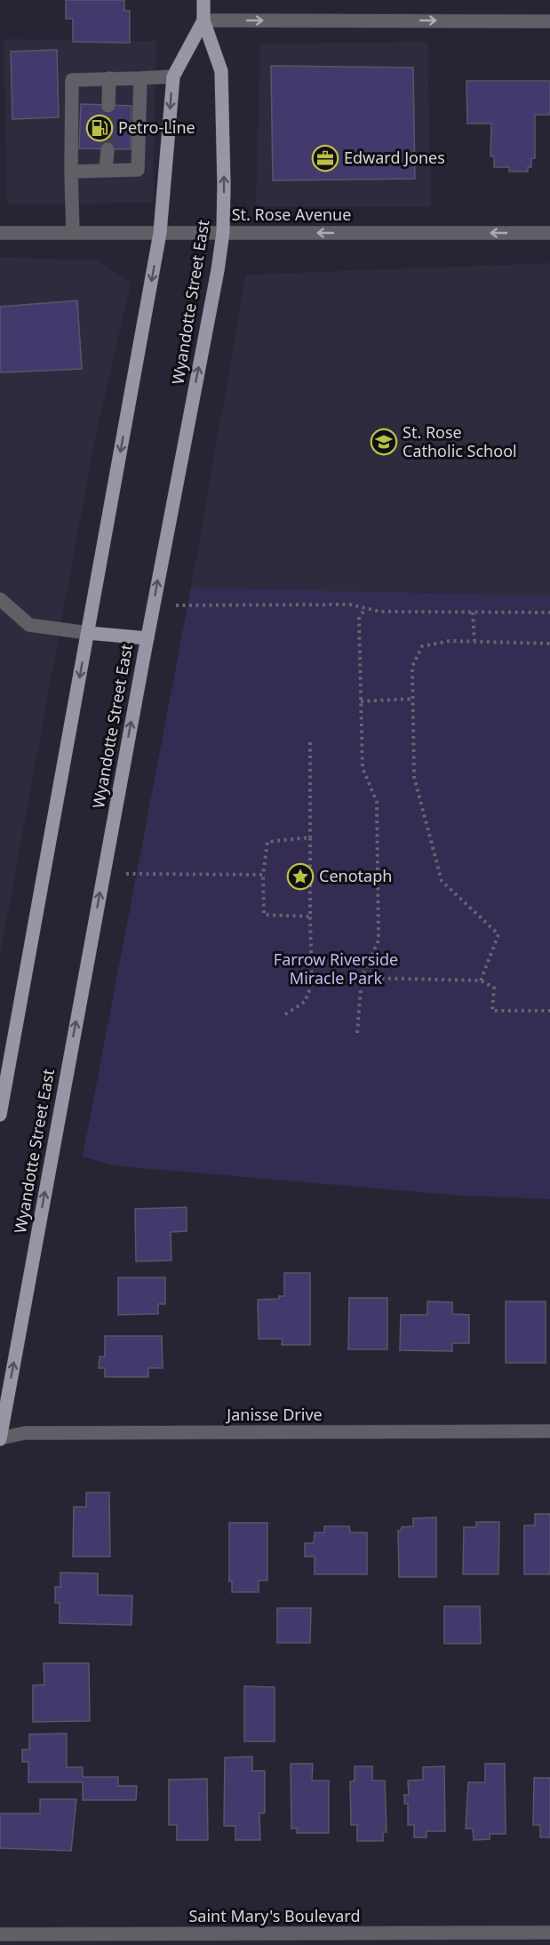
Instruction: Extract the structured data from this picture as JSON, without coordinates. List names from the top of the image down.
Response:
{
  "streets": {
    "main road": ["Wyandotte Street East"],
    "street": ["St. Rose Avenue", "Janisse Drive", "Saint Mary's Boulevard"]
  },
  "crossings": [
    ["St. Rose Avenue", "Wyandotte Street East"],
    ["Wyandotte Street East", "Janisse Drive"]
  ],
  "one_way": ["St. Rose Avenue"],
  "parks": ["Farrow Riverside Miracle Park"],
  "places": {
    "fuel station": ["Petro-Line"],
    "office": ["Edward Jones"],
    "school or university": ["St. Rose Catholic School"],
    "place": ["Cenotaph"]
  }
}
